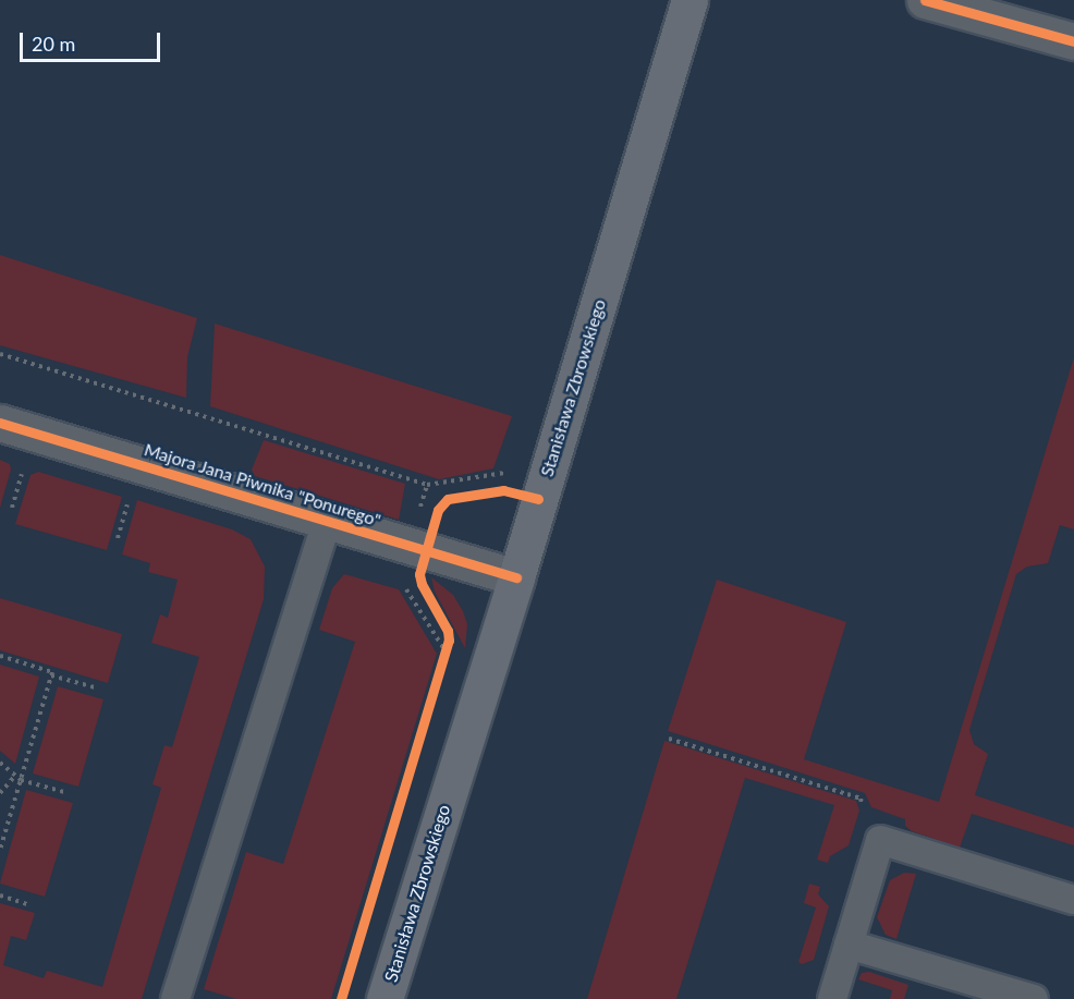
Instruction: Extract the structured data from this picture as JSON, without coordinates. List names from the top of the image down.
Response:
{
  "streets": {
    "main road": ["Stanisława Zbrowskiego"],
    "street": ["Majora Jana Piwnika \"Ponurego\""]
  },
  "crossings": [
    ["Stanisława Zbrowskiego", "Majora Jana Piwnika \"Ponurego\""]
  ],
  "scale_bar": "20 m"
}
